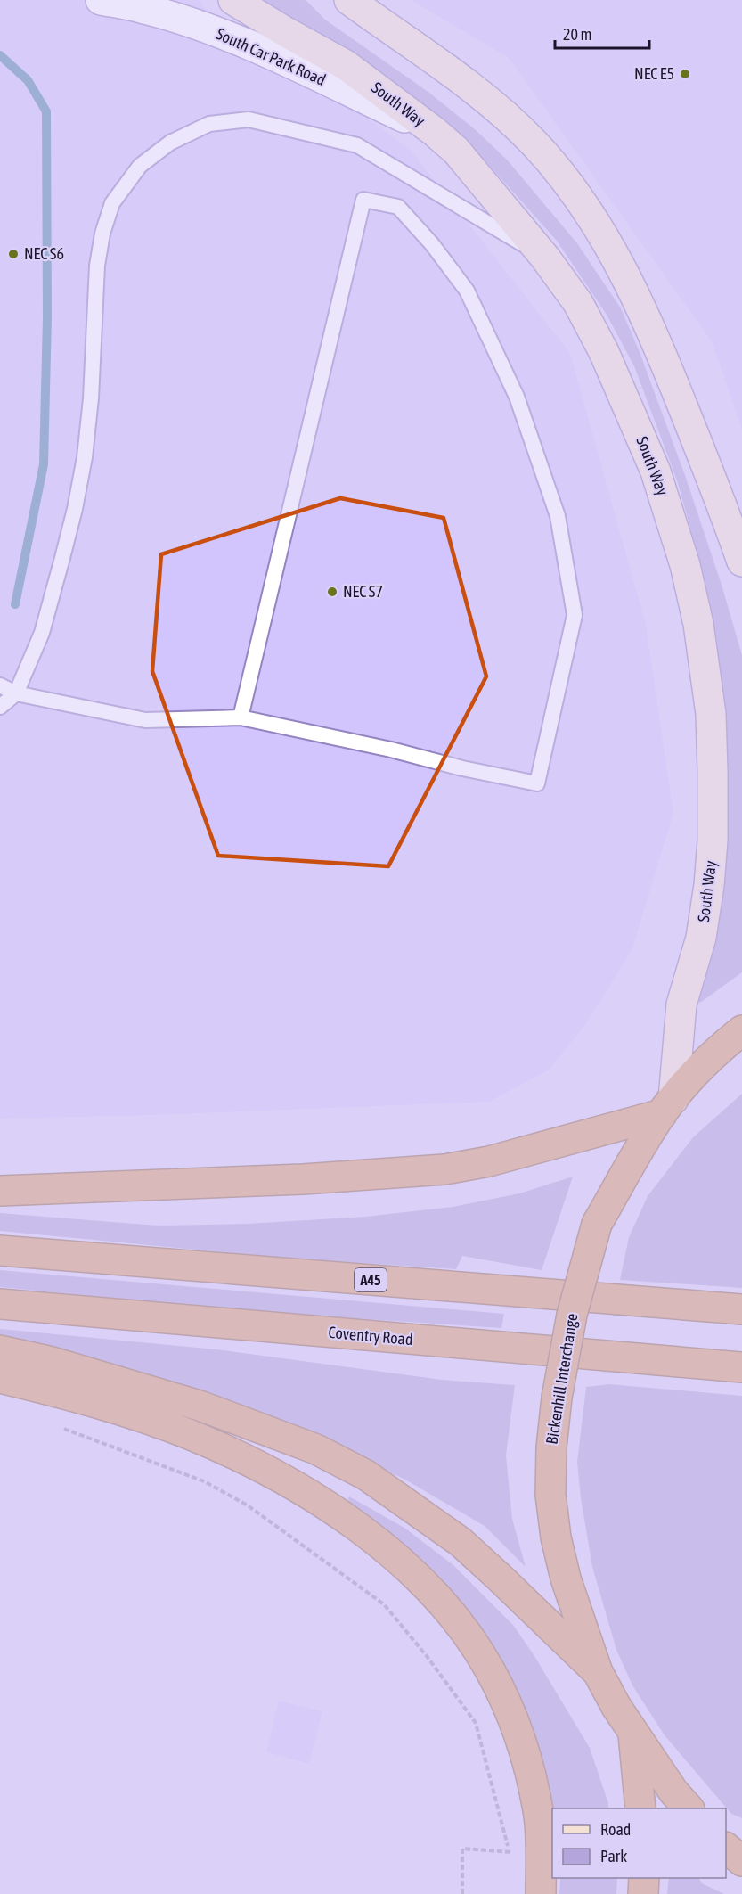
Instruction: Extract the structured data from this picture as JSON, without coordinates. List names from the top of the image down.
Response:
{
  "streets": {
    "highway": ["A45", "Coventry Road", "Bickenhill Interchange"],
    "street": ["South Car Park Road", "South Way"]
  },
  "crossings": [
    ["South Car Park Road", "South Way"],
    ["South Way", "Bickenhill Interchange"]
  ],
  "places": ["NEC E5", "NEC S6", "NEC S7"],
  "legend": ["Road", "Park"],
  "scale_bar": "20 m"
}
